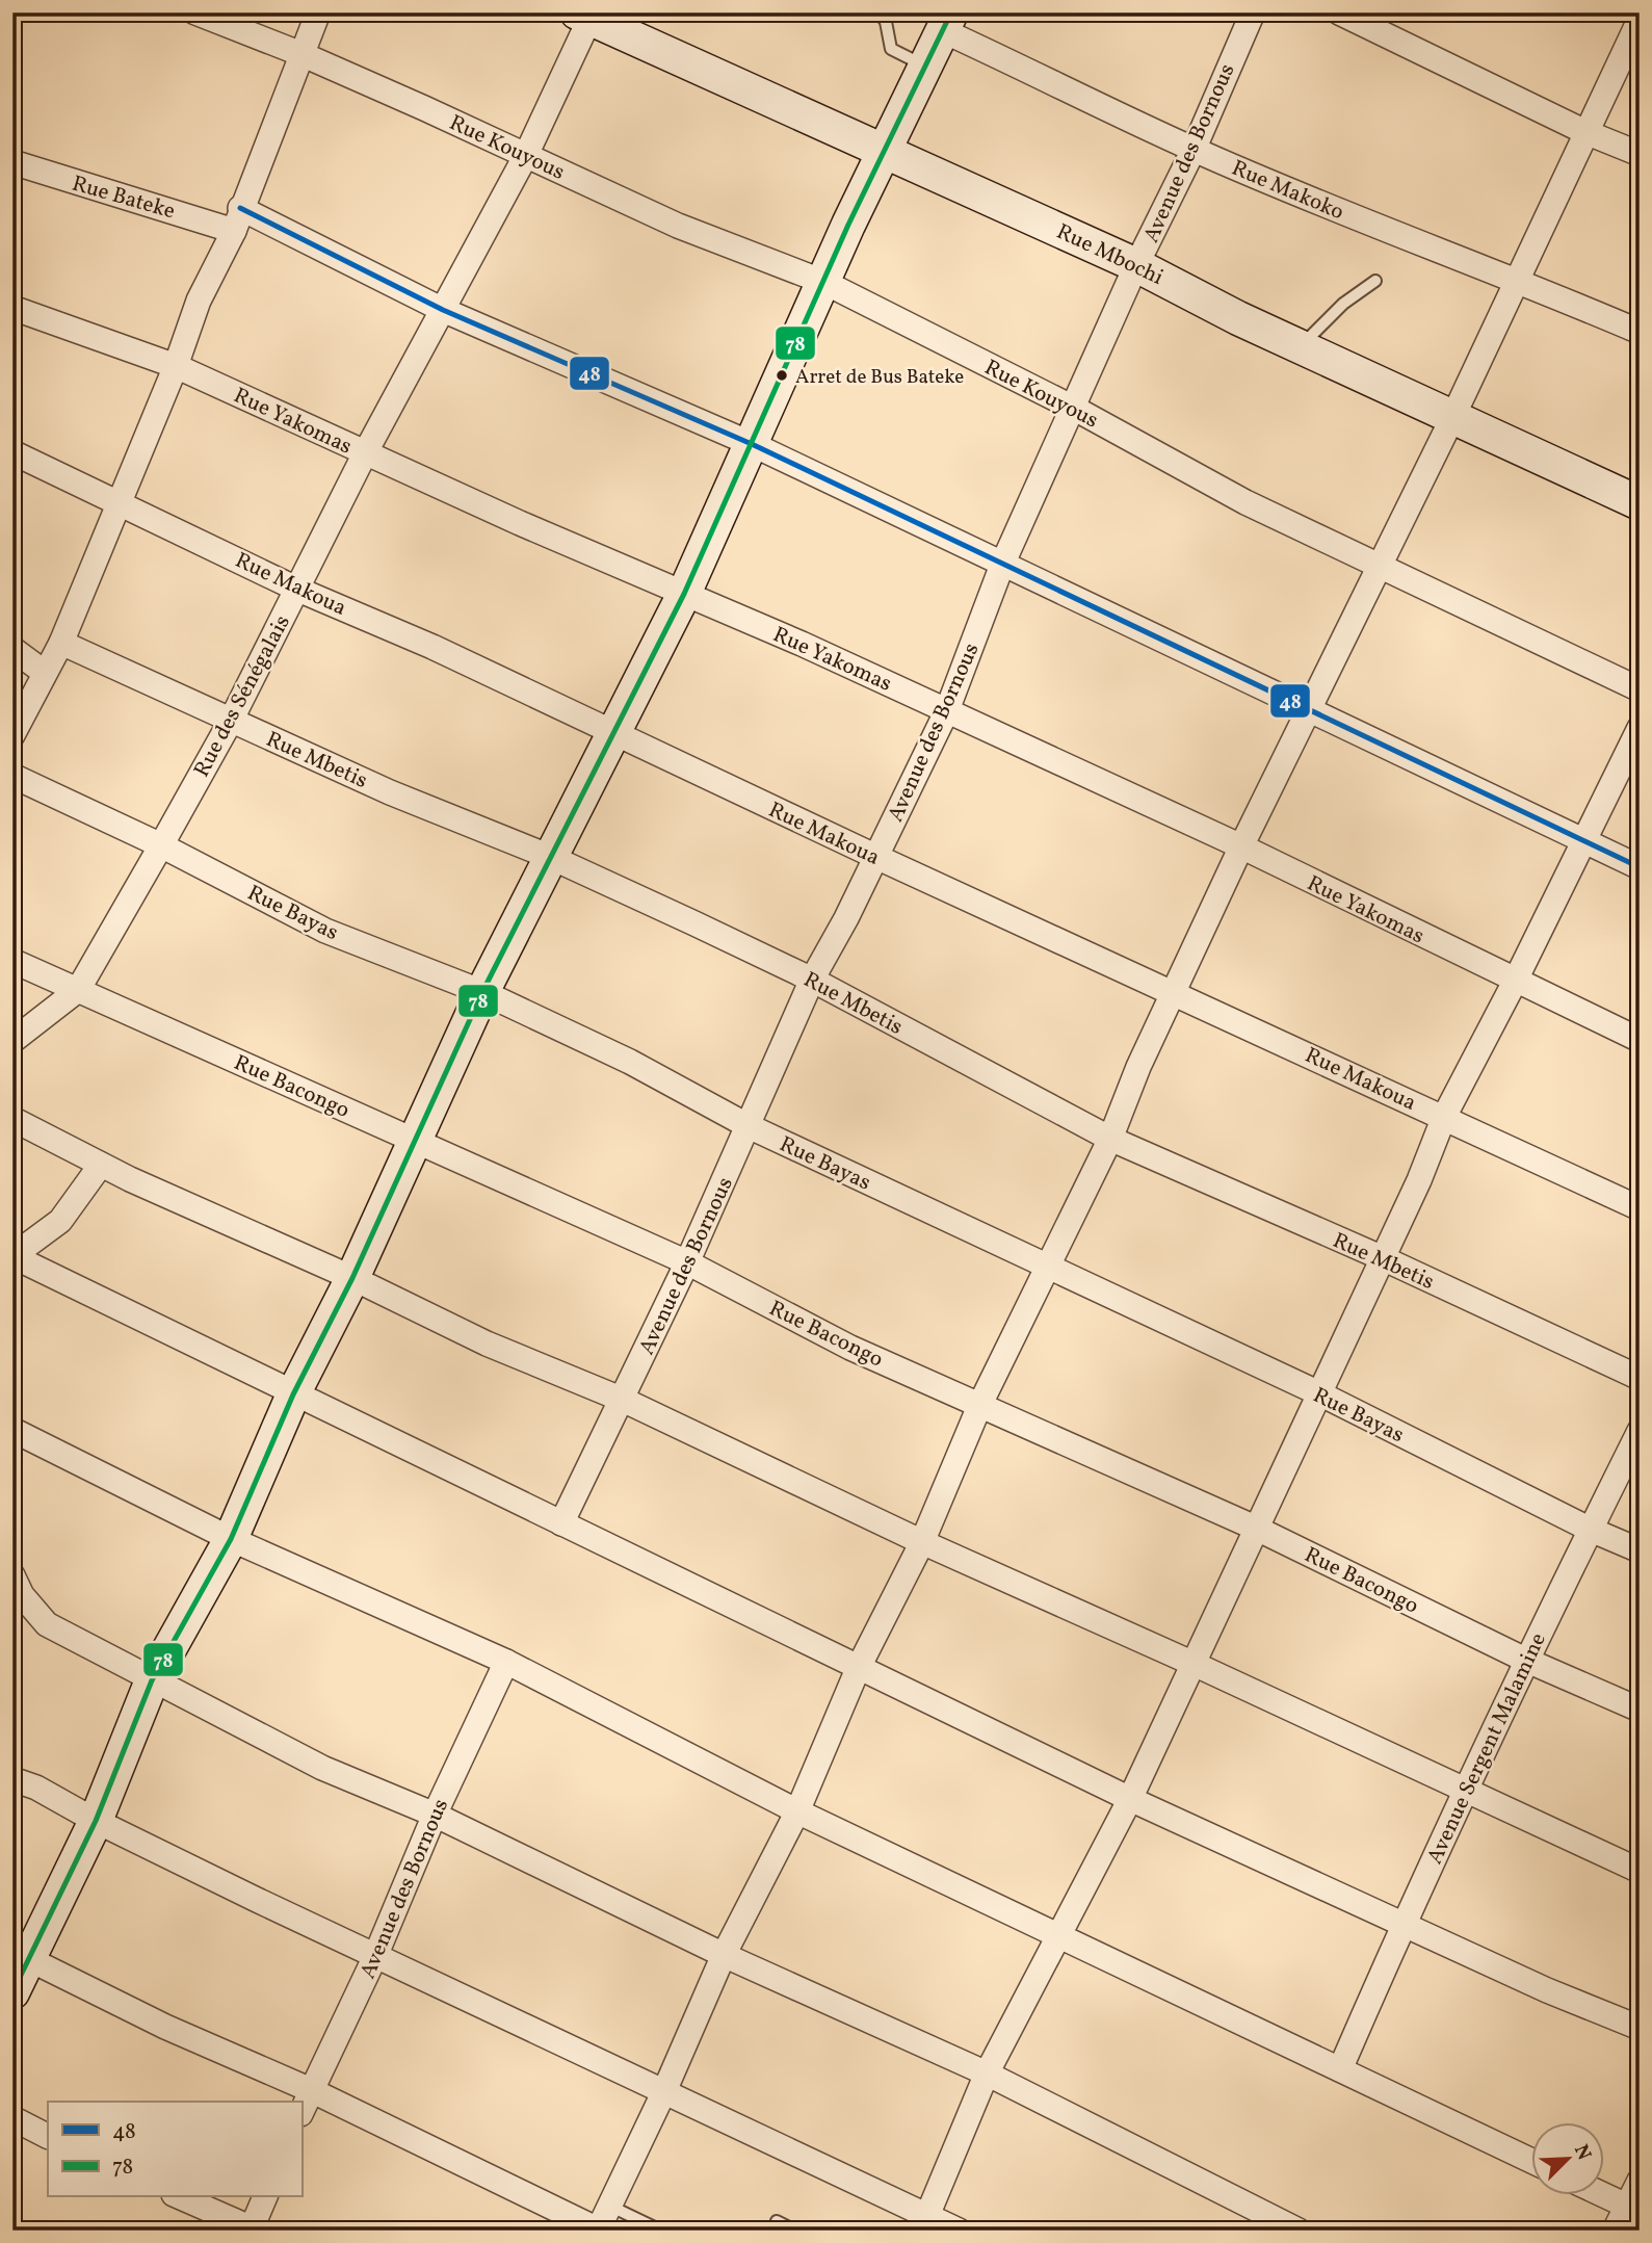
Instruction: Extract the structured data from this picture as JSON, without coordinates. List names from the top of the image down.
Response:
{
  "streets": {
    "main road": ["Rue Mbochi"],
    "street": [
      "Rue Kouyous",
      "Avenue des Bornous",
      "Rue Makoko",
      "Rue Bateke",
      "Rue Yakomas",
      "Rue Makoua",
      "Rue des Sénégalais",
      "Rue Mbetis",
      "Rue Bayas",
      "Rue Bacongo",
      "Avenue Sergent Malamine"
    ]
  },
  "crossings": [
    ["Rue Kouyous", "Avenue des Bornous"],
    ["Rue Kouyous", "Rue des Sénégalais"],
    ["Avenue des Bornous", "Rue Makoko"],
    ["Avenue des Bornous", "Rue Bateke"],
    ["Avenue des Bornous", "Rue Mbochi"],
    ["Avenue des Bornous", "Rue Yakomas"],
    ["Avenue des Bornous", "Rue Makoua"],
    ["Avenue des Bornous", "Rue Mbetis"],
    ["Avenue des Bornous", "Rue Bayas"],
    ["Avenue des Bornous", "Rue Bacongo"],
    ["Rue Bateke", "Rue des Sénégalais"],
    ["Rue Mbochi", "Rue des Sénégalais"],
    ["Rue Yakomas", "Rue des Sénégalais"],
    ["Rue Makoua", "Rue des Sénégalais"],
    ["Rue des Sénégalais", "Rue Mbetis"],
    ["Rue des Sénégalais", "Rue Bayas"],
    ["Rue des Sénégalais", "Rue Bacongo"],
    ["Rue Bayas", "Avenue Sergent Malamine"],
    ["Rue Bacongo", "Avenue Sergent Malamine"]
  ],
  "places": ["Arret de Bus Bateke"],
  "lines": ["transit line 78", "transit line 48"],
  "legend": ["48", "78"],
  "north": "top right"
}
